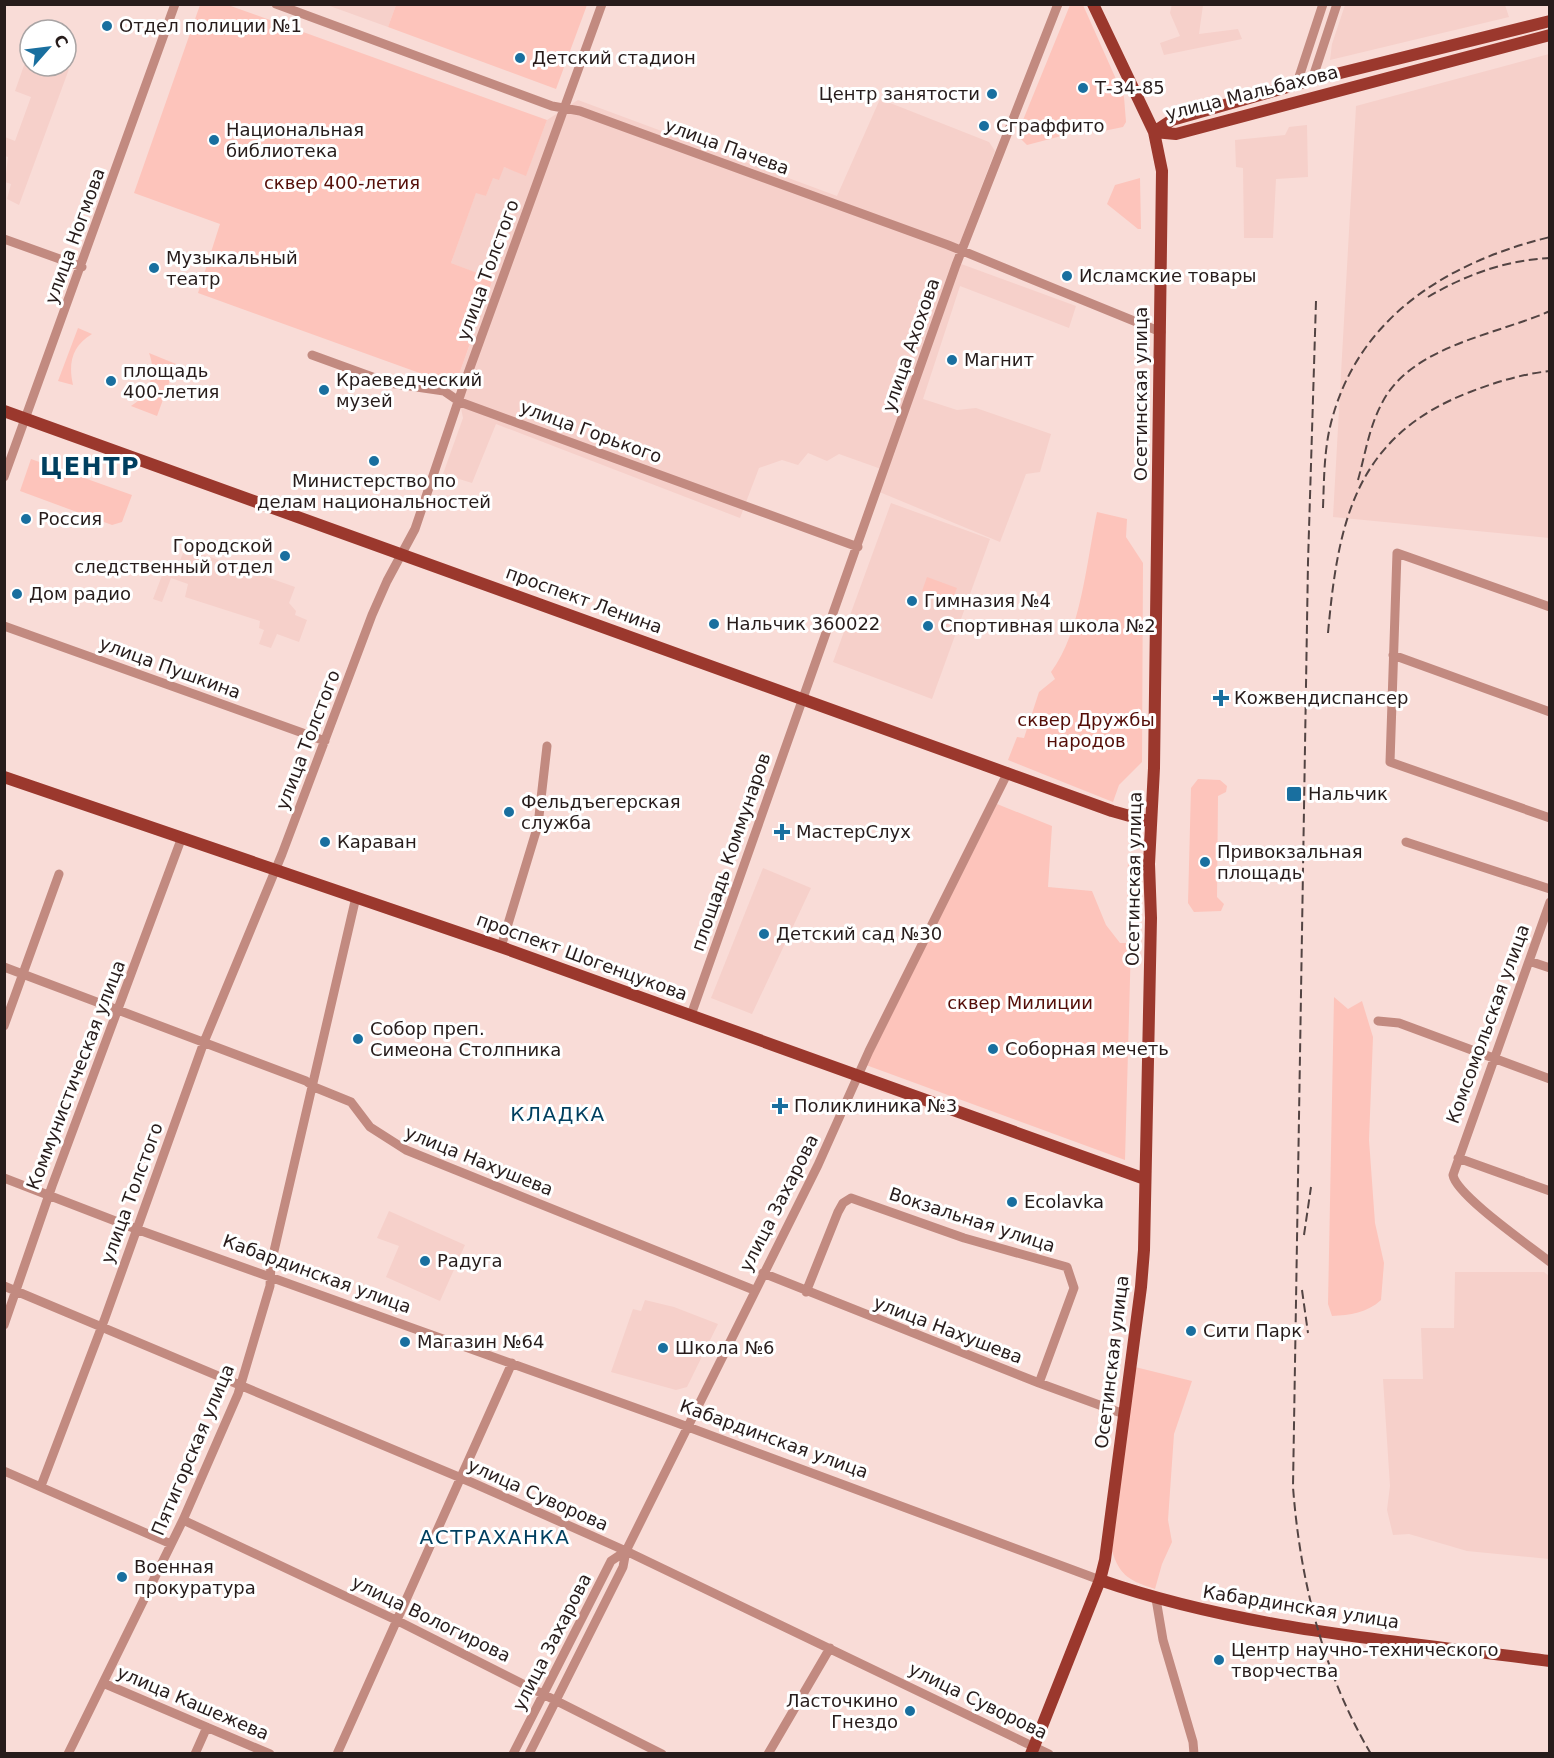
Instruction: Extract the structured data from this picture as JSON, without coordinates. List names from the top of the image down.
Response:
{
  "streets": {
    "main road": [
      "улица Мальбахова",
      "Осетинская улица",
      "проспект Ленина",
      "проспект Шогенцукова",
      "Кабардинская улица"
    ],
    "street": [
      "улица Пачева",
      "улица Ногмова",
      "улица Толстого",
      "улица Ахохова",
      "улица Горького",
      "улица Пушкина",
      "площадь Коммунаров",
      "Комсомольская улица",
      "Коммунистическая улица",
      "улица Нахушева",
      "улица Захарова",
      "Вокзальная улица",
      "Пятигорская улица",
      "улица Суворова",
      "улица Вологирова",
      "улица Кашежева"
    ]
  },
  "crossings": [
    ["улица Мальбахова", "Осетинская улица"],
    ["улица Пачева", "улица Толстого"],
    ["улица Пачева", "улица Ахохова"],
    ["улица Пачева", "Осетинская улица"],
    ["улица Ногмова", "проспект Ленина"],
    ["улица Толстого", "улица Горького"],
    ["улица Толстого", "проспект Ленина"],
    ["улица Толстого", "улица Пушкина"],
    ["улица Толстого", "проспект Шогенцукова"],
    ["улица Толстого", "улица Нахушева"],
    ["улица Толстого", "Кабардинская улица"],
    ["улица Толстого", "улица Суворова"],
    ["улица Ахохова", "улица Горького"],
    ["улица Ахохова", "проспект Ленина"],
    ["улица Ахохова", "площадь Коммунаров"],
    ["Осетинская улица", "проспект Ленина"],
    ["Осетинская улица", "проспект Шогенцукова"],
    ["Осетинская улица", "улица Нахушева"],
    ["Осетинская улица", "Кабардинская улица"],
    ["Осетинская улица", "улица Суворова"],
    ["проспект Ленина", "площадь Коммунаров"],
    ["проспект Ленина", "улица Захарова"],
    ["площадь Коммунаров", "проспект Шогенцукова"],
    ["проспект Шогенцукова", "Коммунистическая улица"],
    ["проспект Шогенцукова", "улица Захарова"],
    ["проспект Шогенцукова", "Пятигорская улица"],
    ["Коммунистическая улица", "улица Нахушева"],
    ["Коммунистическая улица", "Кабардинская улица"],
    ["Коммунистическая улица", "улица Суворова"],
    ["улица Нахушева", "улица Захарова"],
    ["улица Нахушева", "Вокзальная улица"],
    ["улица Нахушева", "Пятигорская улица"],
    ["улица Захарова", "Кабардинская улица"],
    ["улица Захарова", "улица Суворова"],
    ["улица Захарова", "улица Вологирова"],
    ["Кабардинская улица", "Пятигорская улица"],
    ["Пятигорская улица", "улица Суворова"],
    ["Пятигорская улица", "улица Вологирова"],
    ["Пятигорская улица", "улица Кашежева"]
  ],
  "districts": ["ЦЕНТР", "КЛАДКА", "АСТРАХАНКА"],
  "parks": ["сквер 400-летия", "сквер Дружбы народов", "сквер Милиции"],
  "places": {
    "other": [
      "Отдел полиции №1",
      "Детский стадион",
      "Т-34-85",
      "Центр занятости",
      "Сграффито",
      "Национальная библиотека",
      "Музыкальный театр",
      "Исламские товары",
      "Магнит",
      "площадь 400-летия",
      "Краеведческий музей",
      "Министерство по делам национальностей",
      "Россия",
      "Городской следственный отдел",
      "Дом радио",
      "Гимназия №4",
      "Нальчик 360022",
      "Спортивная школа №2",
      "Фельдъегерская служба",
      "Караван",
      "Привокзальная площадь",
      "Детский сад №30",
      "Собор преп. Симеона Столпника",
      "Соборная мечеть",
      "Ecolavka",
      "Радуга",
      "Сити Парк",
      "Магазин №64",
      "Школа №6",
      "Военная прокуратура",
      "Центр научно-технического творчества",
      "Ласточкино Гнездо"
    ],
    "health": ["Кожвендиспансер", "МастерСлух", "Поликлиника №3"],
    "transit": ["Нальчик"]
  },
  "north": "top right"
}
